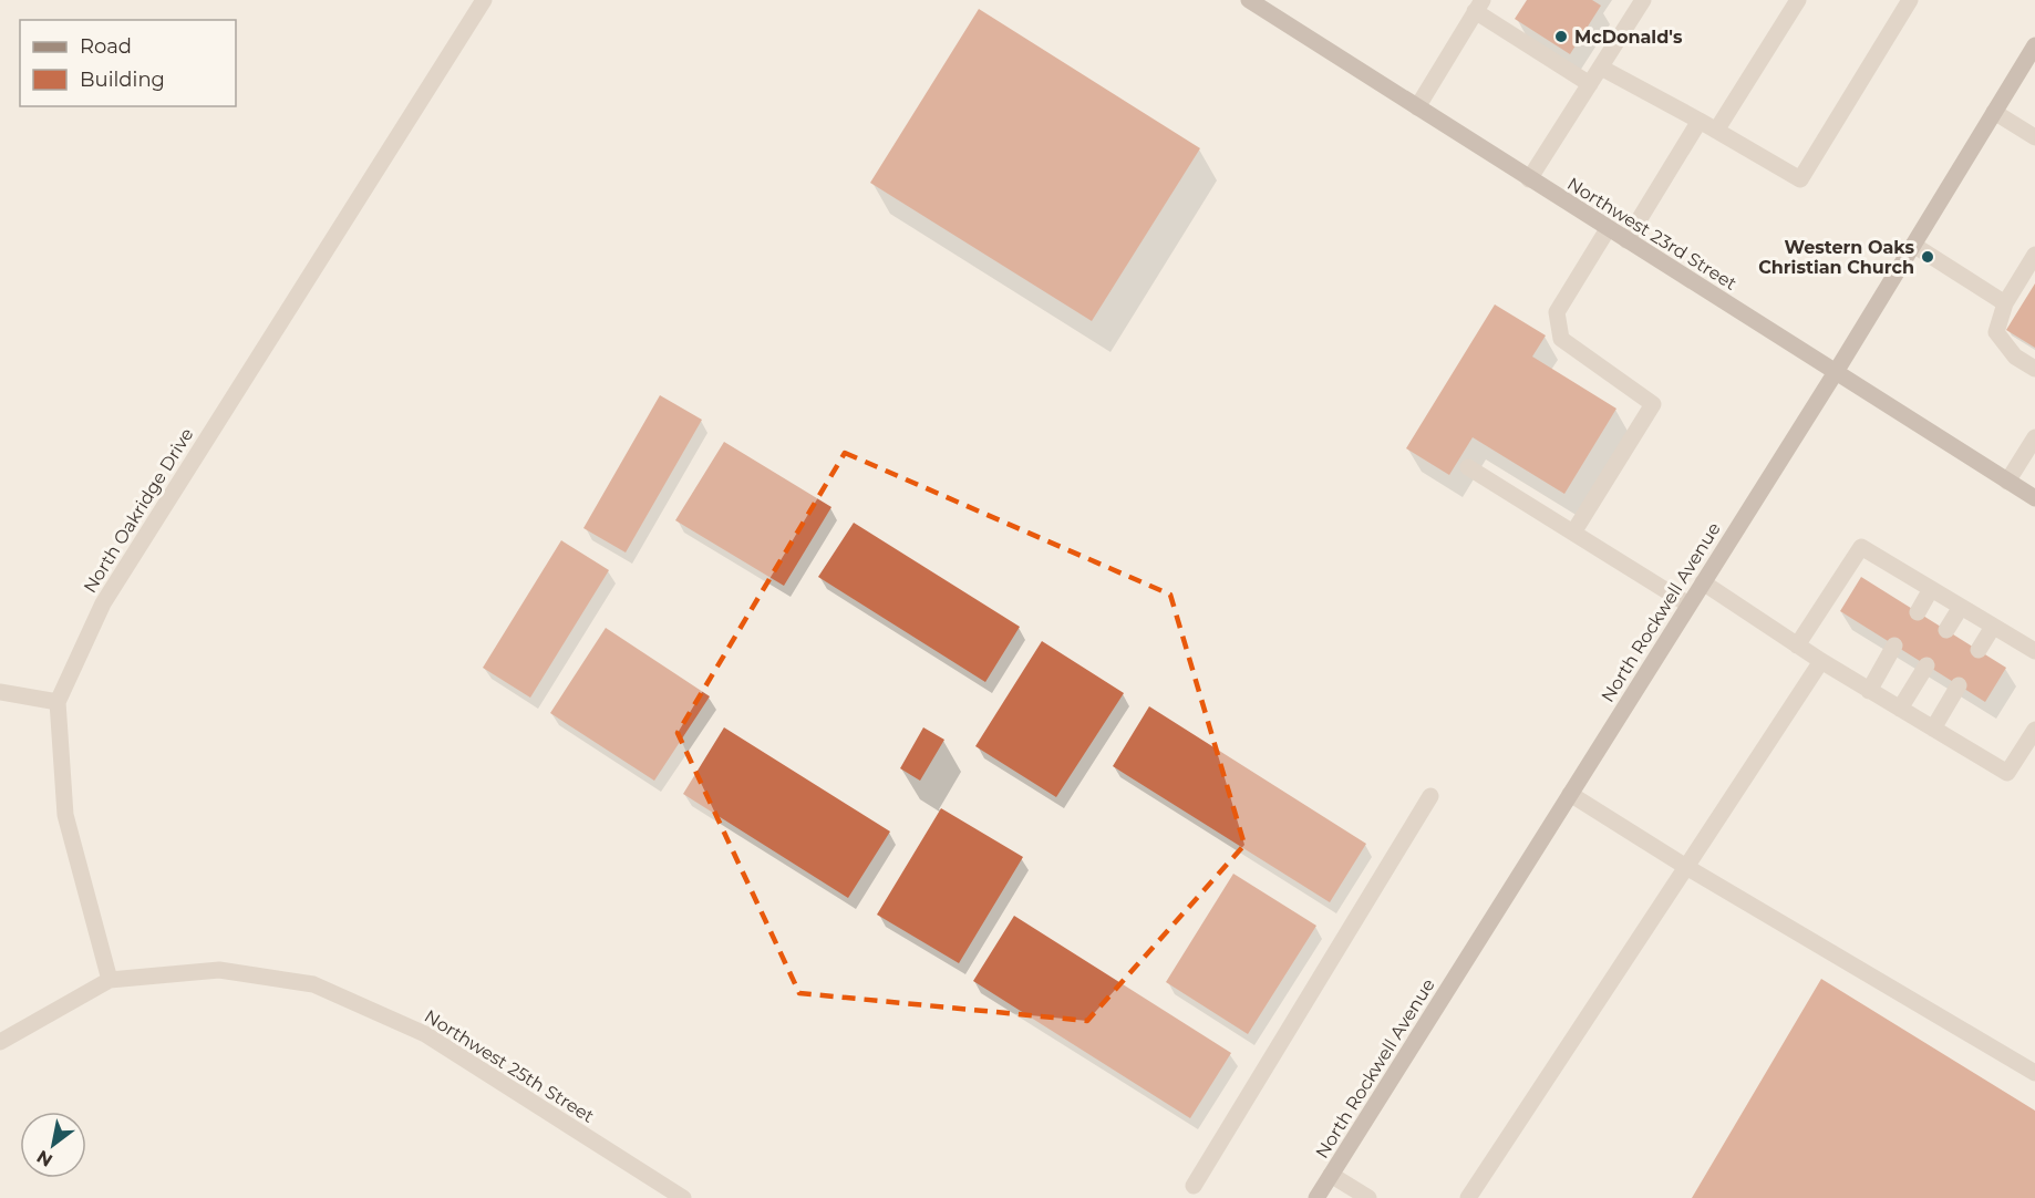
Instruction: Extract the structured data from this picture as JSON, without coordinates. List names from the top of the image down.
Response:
{
  "streets": {
    "main road": ["Northwest 23rd Street", "North Rockwell Avenue"],
    "street": ["North Oakridge Drive", "Northwest 25th Street"]
  },
  "crossings": [
    ["Northwest 23rd Street", "North Rockwell Avenue"],
    ["North Oakridge Drive", "Northwest 25th Street"]
  ],
  "places": ["McDonald's", "Western Oaks Christian Church"],
  "legend": ["Road", "Building"],
  "north": "bottom left"
}
